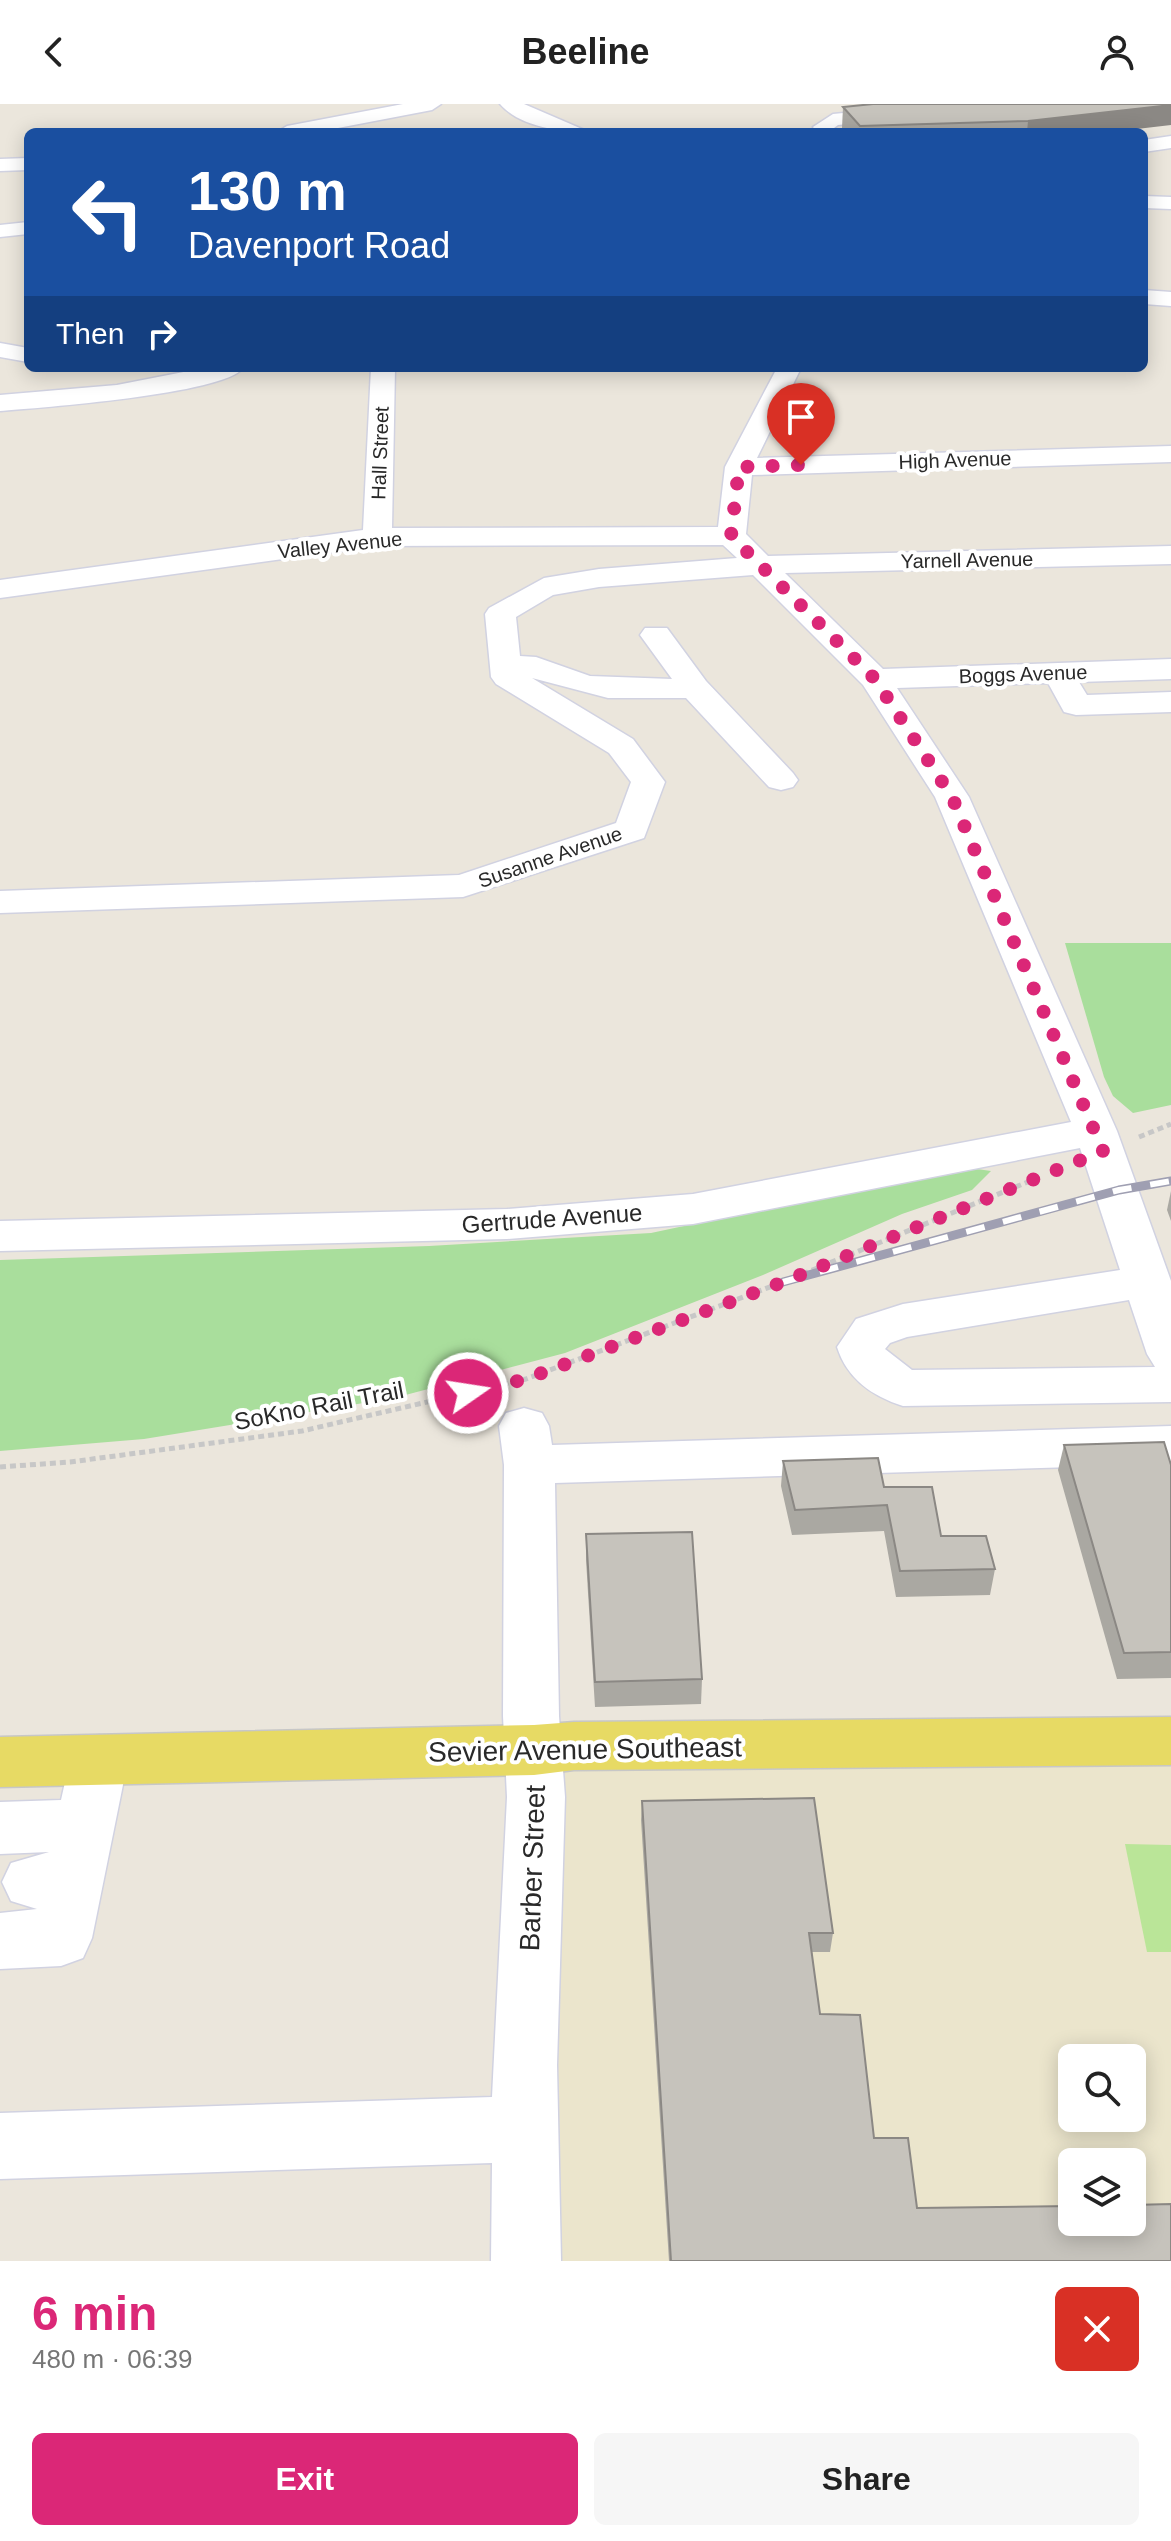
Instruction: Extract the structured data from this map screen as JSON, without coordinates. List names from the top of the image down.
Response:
{
  "streets": {
    "main road": ["Sevier Avenue Southeast"],
    "street": [
      "Hall Street",
      "High Avenue",
      "Valley Avenue",
      "Yarnell Avenue",
      "Boggs Avenue",
      "Susanne Avenue",
      "Gertrude Avenue",
      "Barber Street"
    ],
    "path": ["SoKno Rail Trail"]
  },
  "crossings": [
    ["Hall Street", "Valley Avenue"],
    ["Yarnell Avenue", "Susanne Avenue"],
    ["Gertrude Avenue", "SoKno Rail Trail"],
    ["Sevier Avenue Southeast", "Barber Street"]
  ],
  "page": {
    "header": "Beeline",
    "turn": ["130 m", "Davenport Road"],
    "then": "Then",
    "heading": ["6 min", "480 m · 06:39"],
    "buttons": ["Exit", "Share"]
  }
}
